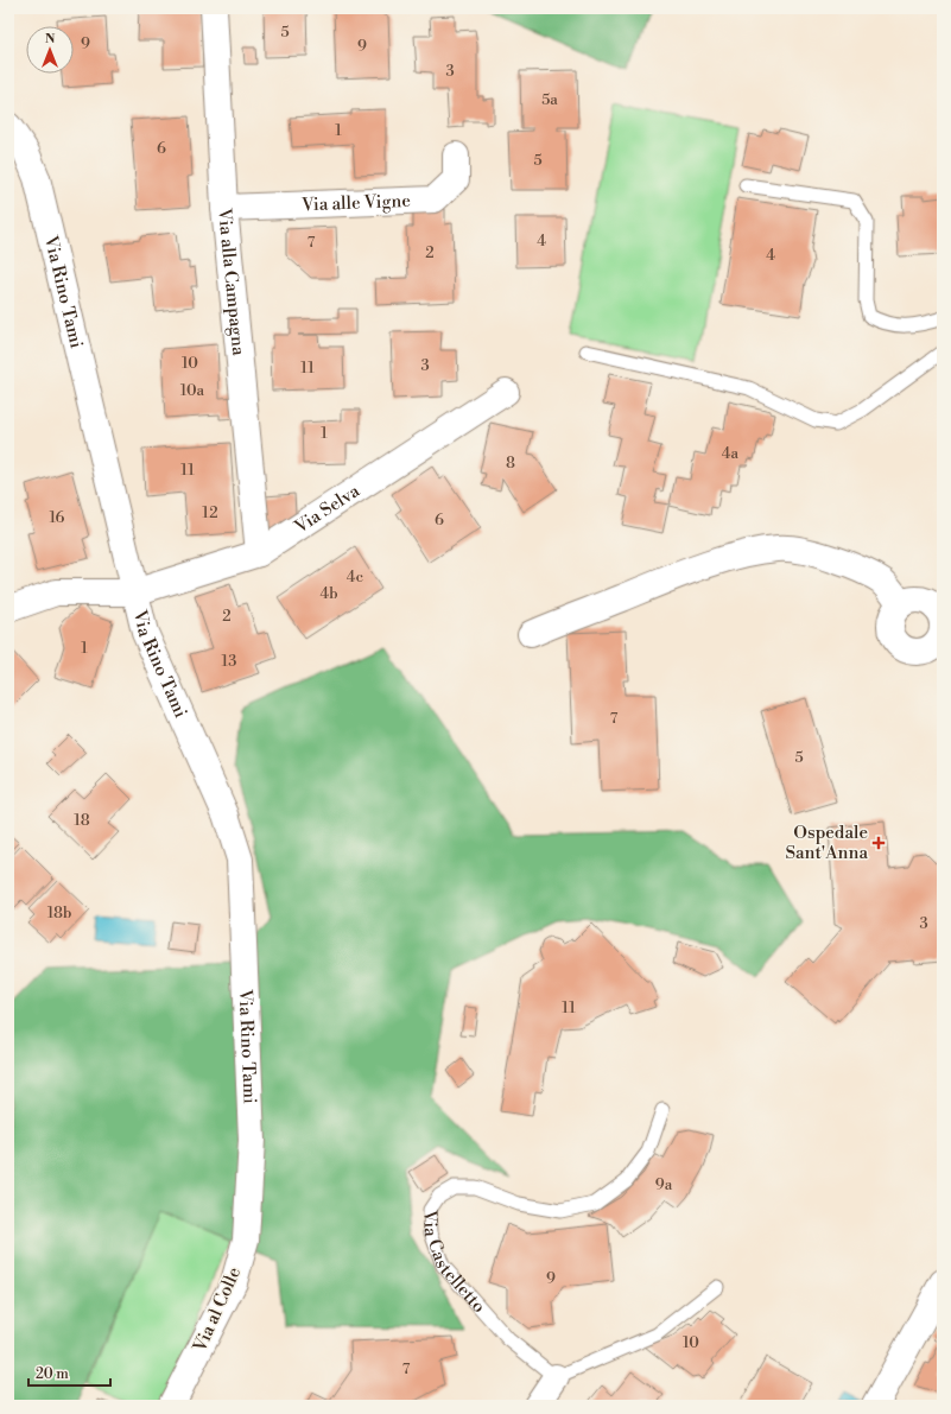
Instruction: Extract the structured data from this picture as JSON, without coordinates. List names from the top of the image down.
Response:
{
  "streets": {
    "street": [
      "Via alle Vigne",
      "Via alla Campagna",
      "Via Rino Tami",
      "Via Selva",
      "Via al Colle"
    ],
    "lane": ["Via Castelletto"]
  },
  "crossings": [
    ["Via alle Vigne", "Via alla Campagna"],
    ["Via alla Campagna", "Via Selva"],
    ["Via Rino Tami", "Via Selva"],
    ["Via Rino Tami", "Via al Colle"]
  ],
  "places": {
    "health": ["Ospedale Sant'Anna"]
  },
  "house_numbers": [
    "5",
    "9",
    "9",
    "3",
    "5a",
    "1",
    "6",
    "5",
    "4",
    "7",
    "2",
    "4",
    "10",
    "3",
    "11",
    "10a",
    "1",
    "4a",
    "8",
    "11",
    "12",
    "16",
    "6",
    "4c",
    "4b",
    "2",
    "1",
    "13",
    "7",
    "5",
    "18",
    "18b",
    "3",
    "11",
    "9a",
    "9",
    "10",
    "7"
  ],
  "scale_bar": "20 m",
  "north": "top"
}
